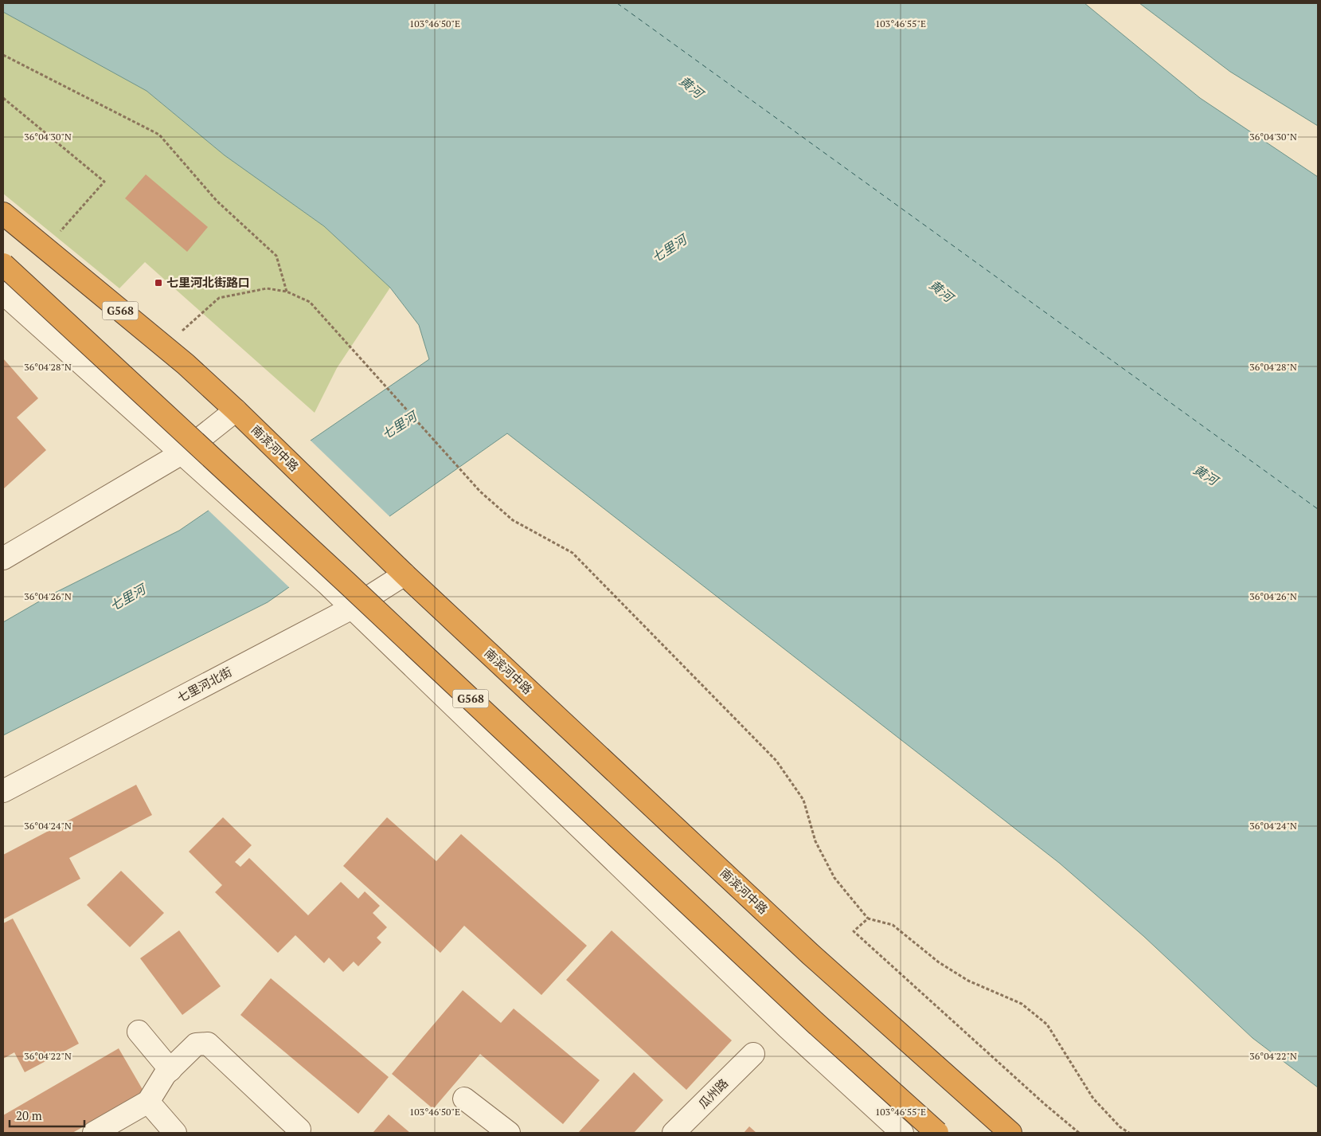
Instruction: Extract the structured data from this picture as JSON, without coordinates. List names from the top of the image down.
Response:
{
  "streets": {
    "highway": ["G568", "南滨河中路"],
    "street": ["七里河北街", "瓜州路"]
  },
  "crossings": [
    ["南滨河中路", "七里河北街"]
  ],
  "water": ["黄河", "七里河"],
  "places": {
    "transit": ["七里河北街路口"]
  },
  "scale_bar": "20 m",
  "coordinates": [
    "103°46'50\"E",
    "103°46'55\"E",
    "36°04'30\"N",
    "36°04'28\"N",
    "36°04'26\"N",
    "36°04'24\"N",
    "36°04'22\"N"
  ]
}
